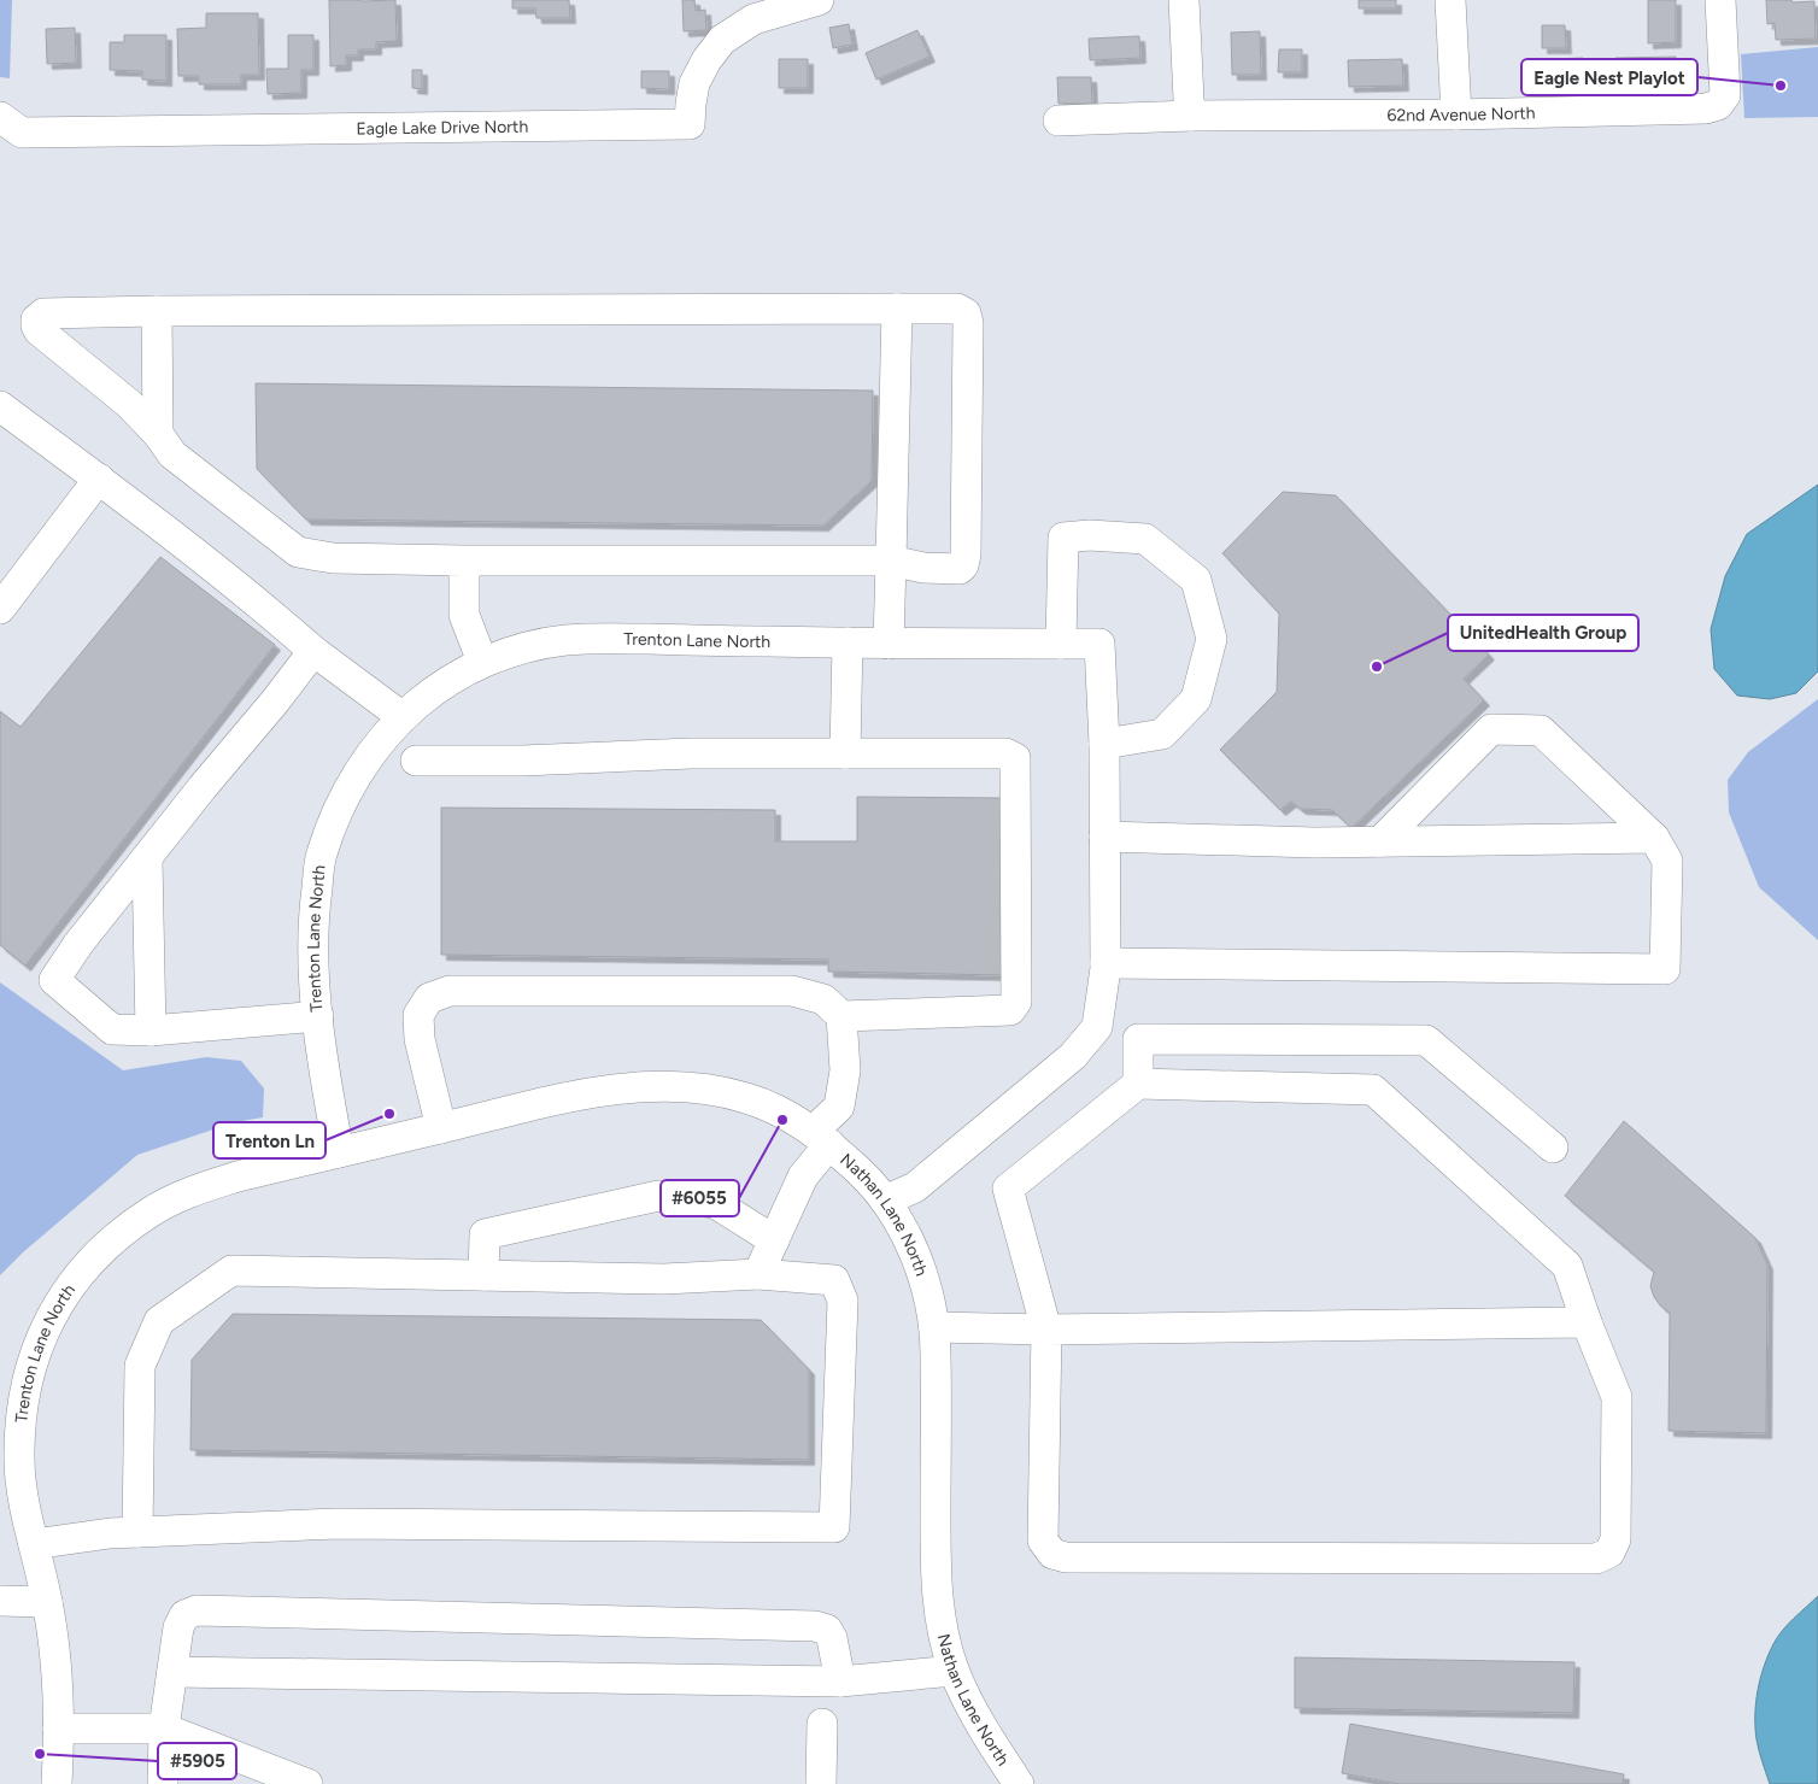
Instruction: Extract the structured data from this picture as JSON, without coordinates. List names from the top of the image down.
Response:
{
  "streets": {
    "street": [
      "62nd Avenue North",
      "Eagle Lake Drive North",
      "Trenton Lane North",
      "Nathan Lane North"
    ]
  },
  "crossings": [
    ["Trenton Lane North", "Nathan Lane North"]
  ],
  "places": [
    "Eagle Nest Playlot",
    "UnitedHealth Group",
    "Trenton Ln",
    "#6055",
    "#5905"
  ]
}
